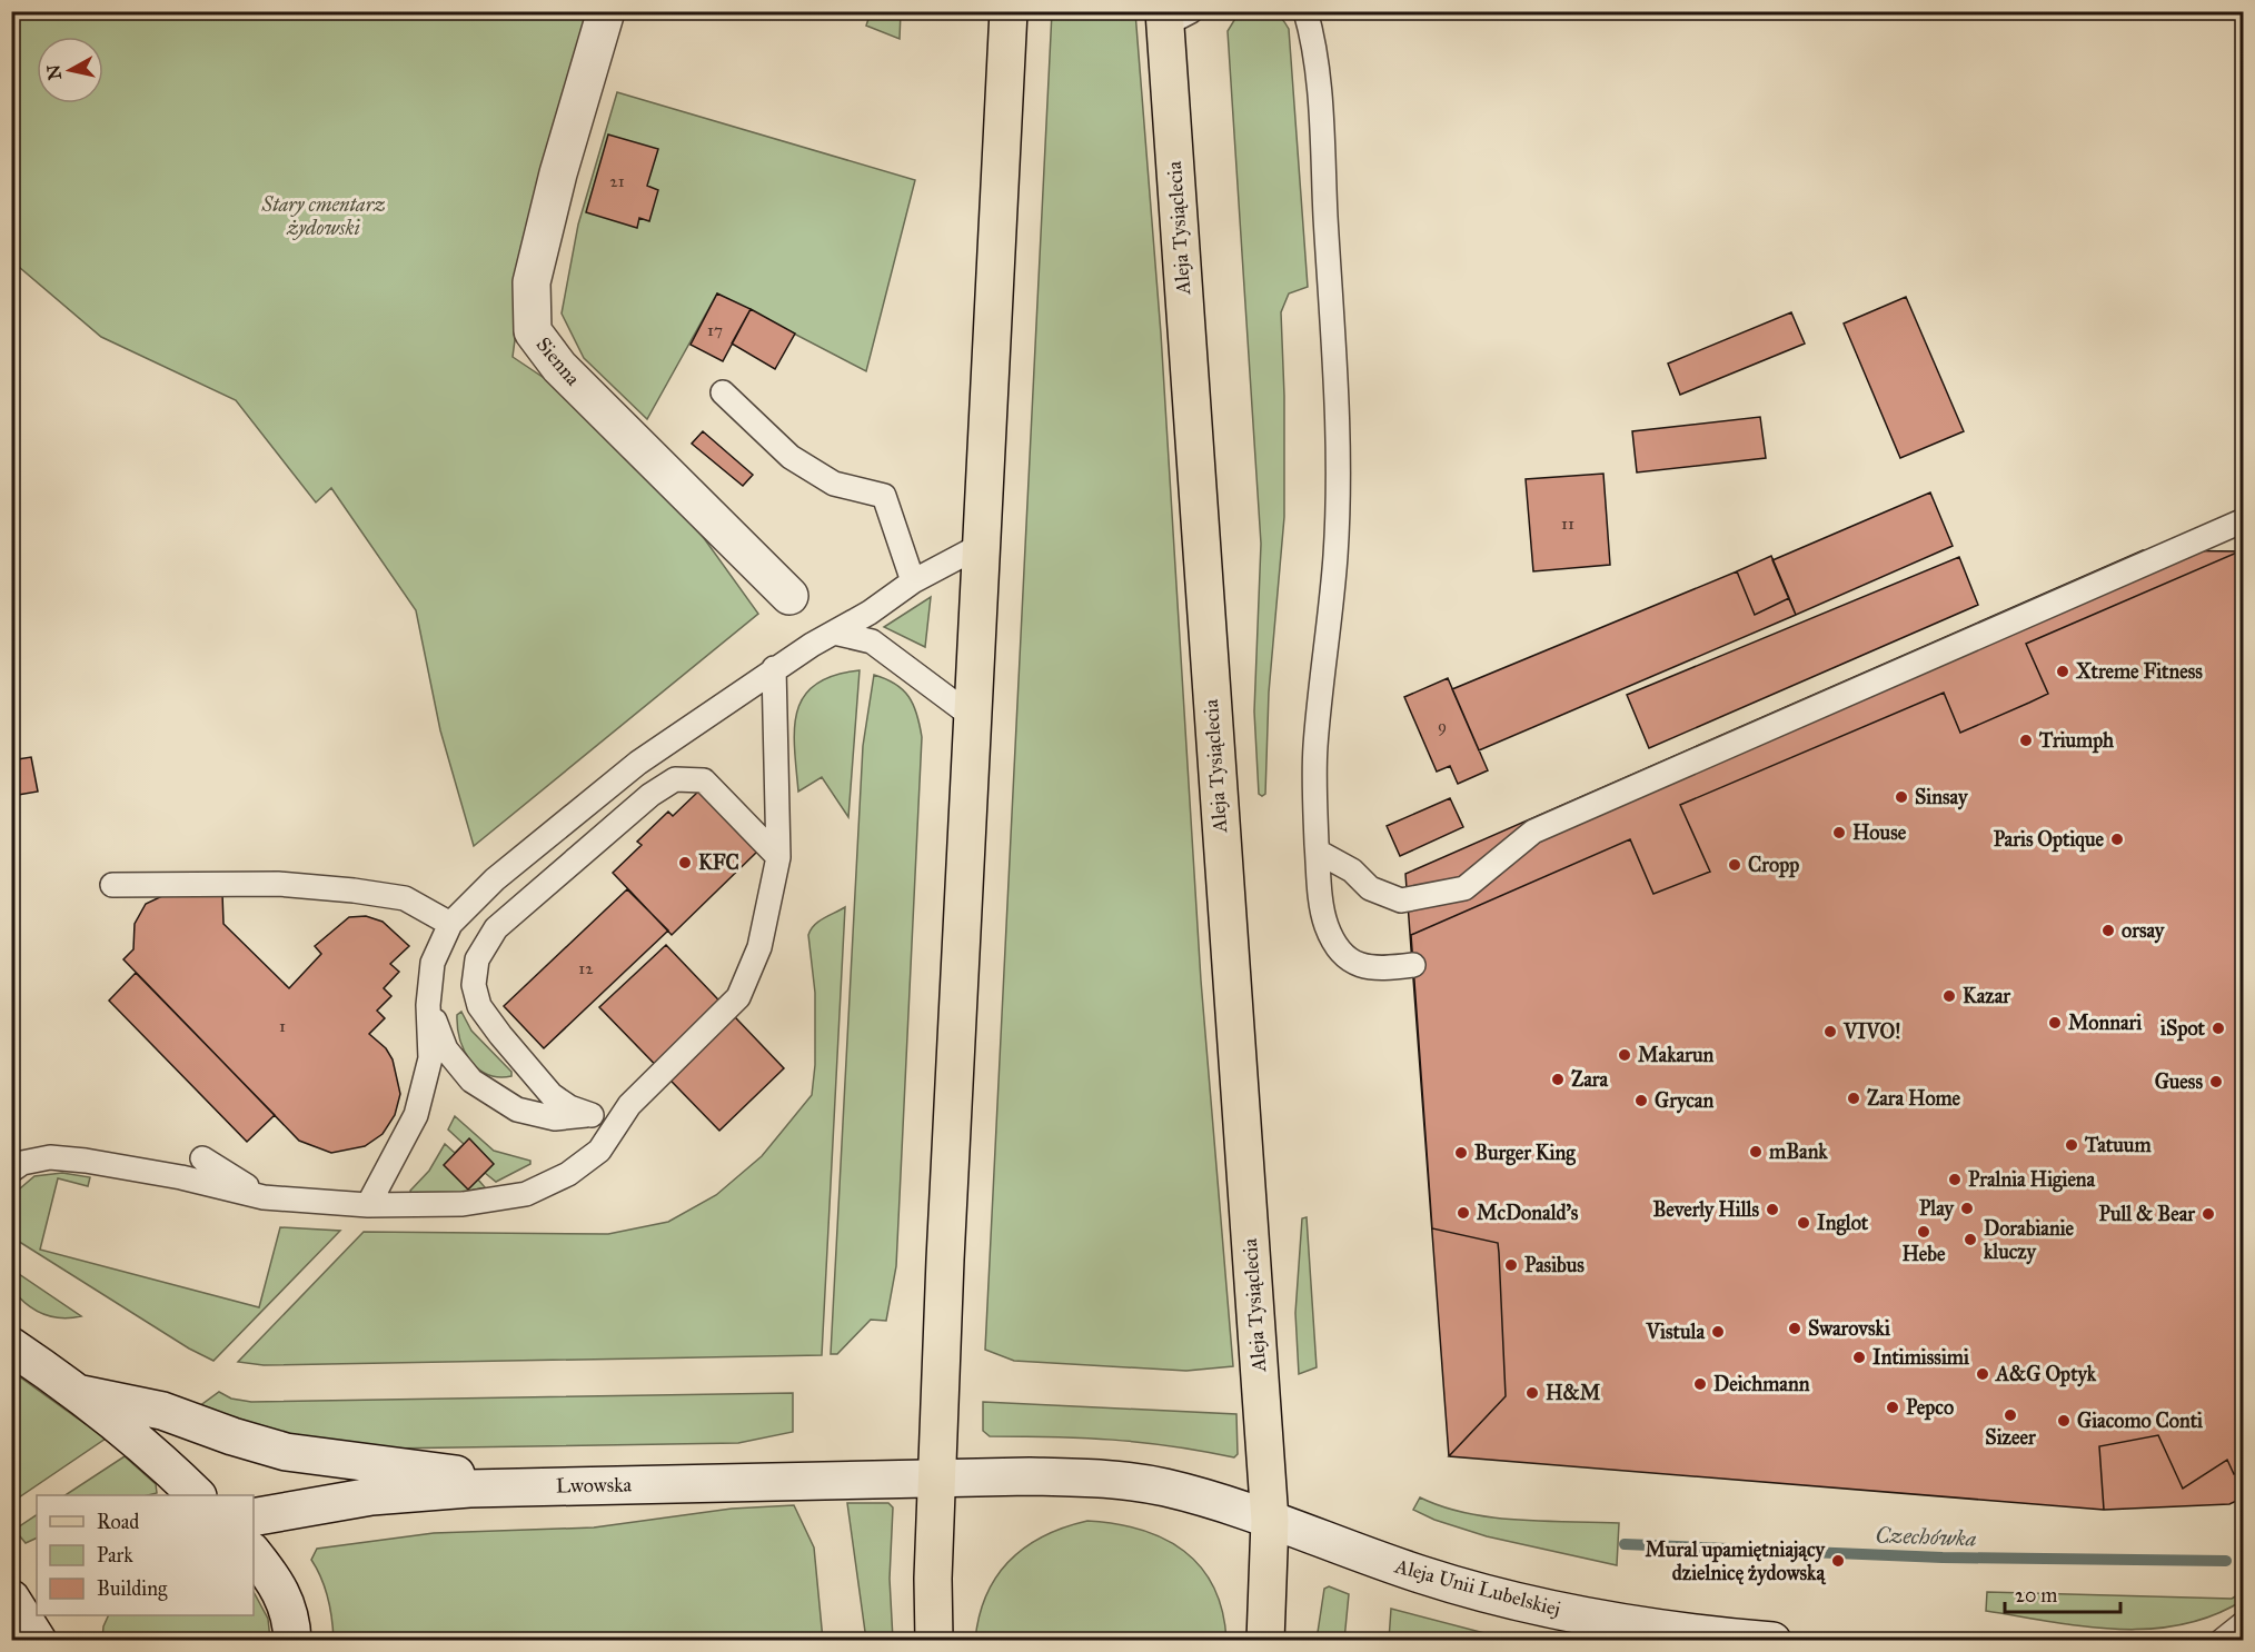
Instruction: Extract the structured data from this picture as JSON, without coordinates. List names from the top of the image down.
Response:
{
  "streets": {
    "main road": [
      "Aleja Tysiąclecia",
      "Sienna",
      "Lwowska",
      "Aleja Unii Lubelskiej"
    ]
  },
  "crossings": [
    ["Aleja Tysiąclecia", "Lwowska"],
    ["Aleja Tysiąclecia", "Aleja Unii Lubelskiej"],
    ["Lwowska", "Aleja Unii Lubelskiej"]
  ],
  "water": ["Czechówka"],
  "parks": ["Stary cmentarz żydowski"],
  "places": [
    "Xtreme Fitness",
    "Triumph",
    "Sinsay",
    "House",
    "Paris Optique",
    "KFC",
    "Cropp",
    "orsay",
    "Kazar",
    "Monnari",
    "iSpot",
    "VIVO!",
    "Makarun",
    "Zara",
    "Guess",
    "Zara Home",
    "Grycan",
    "Tatuum",
    "mBank",
    "Burger King",
    "Pralnia Higiena",
    "Play",
    "Beverly Hills",
    "McDonald's",
    "Pull & Bear",
    "Inglot",
    "Hebe",
    "Dorabianie kluczy",
    "Pasibus",
    "Swarovski",
    "Vistula",
    "Intimissimi",
    "A&G Optyk",
    "Deichmann",
    "H&M",
    "Pepco",
    "Sizeer",
    "Giacomo Conti",
    "Mural upamiętniający dzielnicę żydowską"
  ],
  "house_numbers": [
    "21",
    "17",
    "11",
    "9",
    "12",
    "1"
  ],
  "legend": ["Road", "Park", "Building"],
  "scale_bar": "20 m",
  "north": "left"
}
